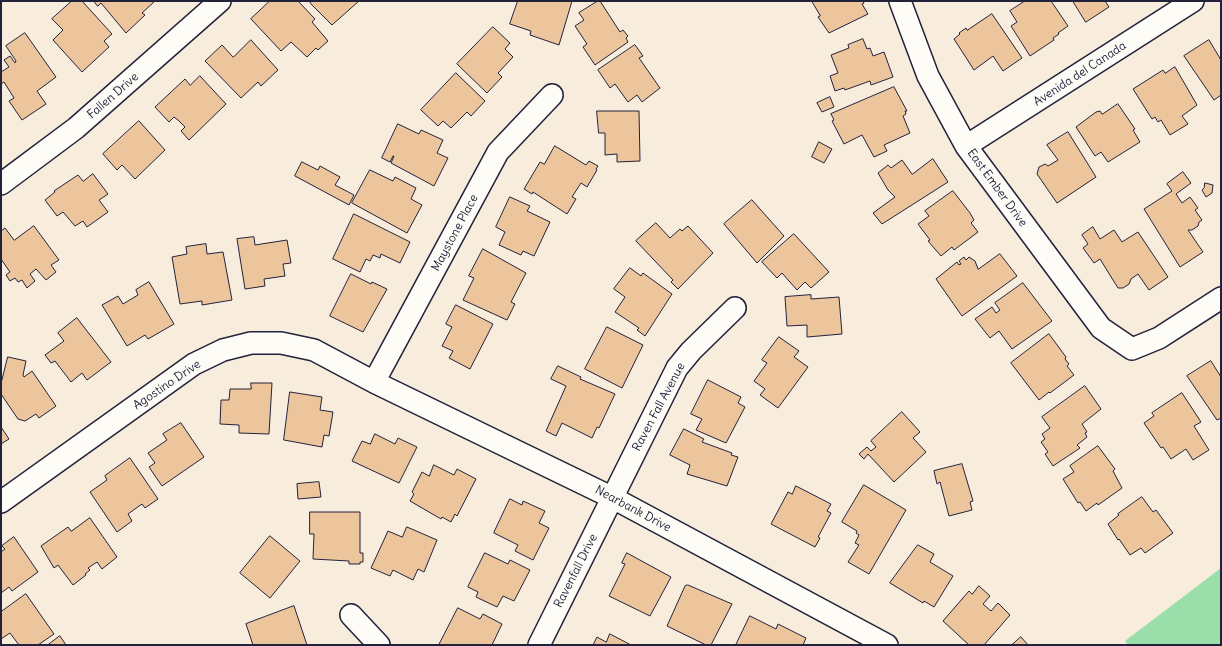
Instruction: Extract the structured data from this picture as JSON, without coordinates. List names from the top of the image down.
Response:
{
  "streets": {
    "street": [
      "Avenida del Canada",
      "Fallen Drive",
      "East Ember Drive",
      "Maystone Place",
      "Agostino Drive",
      "Raven Fall Avenue",
      "Nearbank Drive",
      "Ravenfall Drive"
    ]
  },
  "crossings": [
    ["Avenida del Canada", "East Ember Drive"],
    ["Maystone Place", "Agostino Drive"],
    ["Maystone Place", "Nearbank Drive"],
    ["Agostino Drive", "Nearbank Drive"],
    ["Raven Fall Avenue", "Nearbank Drive"],
    ["Raven Fall Avenue", "Ravenfall Drive"],
    ["Nearbank Drive", "Ravenfall Drive"]
  ]
}
